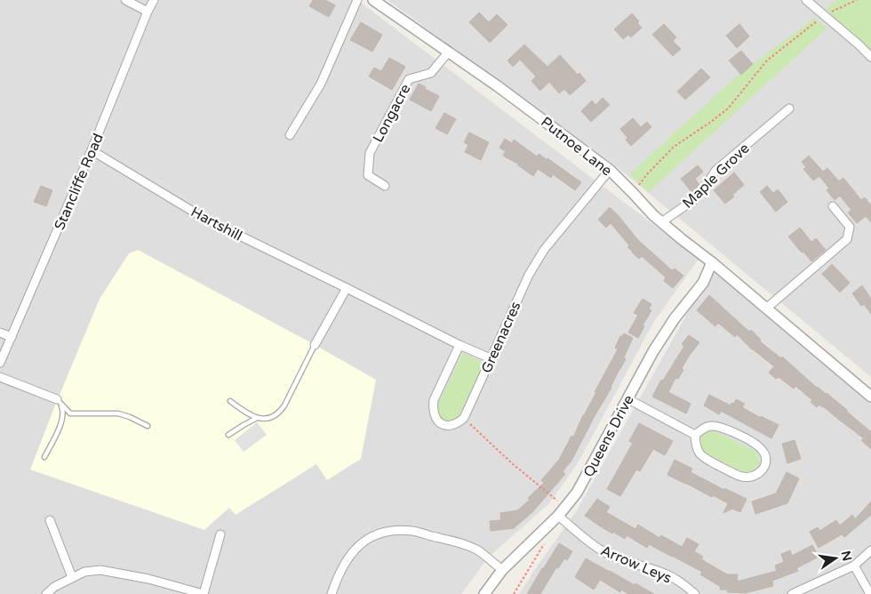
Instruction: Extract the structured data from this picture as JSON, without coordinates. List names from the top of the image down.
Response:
{
  "streets": {
    "street": [
      "Longacre",
      "Putnoe Lane",
      "Maple Grove",
      "Stancliffe Road",
      "Hartshill",
      "Greenacres",
      "Queens Drive",
      "Arrow Leys"
    ]
  },
  "crossings": [
    ["Longacre", "Putnoe Lane"],
    ["Putnoe Lane", "Maple Grove"],
    ["Putnoe Lane", "Greenacres"],
    ["Putnoe Lane", "Queens Drive"],
    ["Stancliffe Road", "Hartshill"],
    ["Hartshill", "Greenacres"],
    ["Queens Drive", "Arrow Leys"]
  ],
  "north": "right"
}
